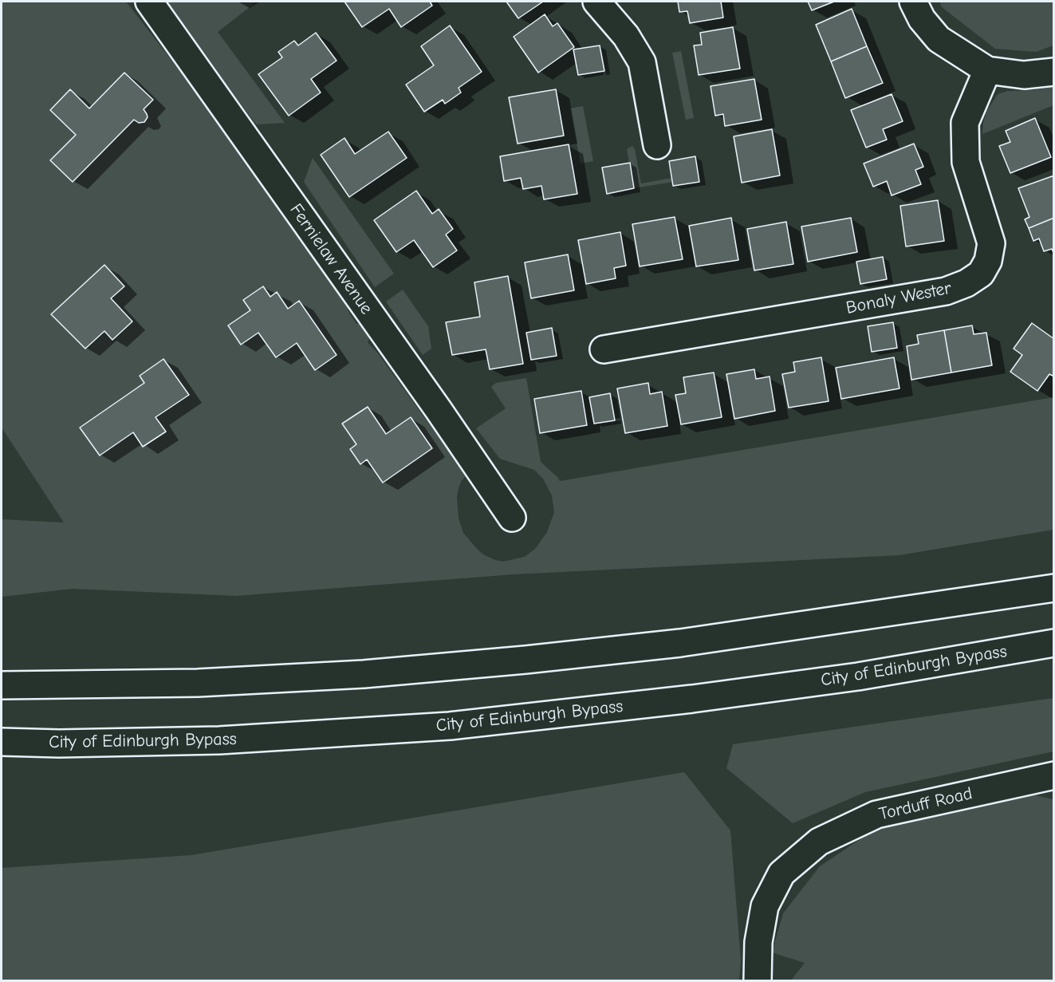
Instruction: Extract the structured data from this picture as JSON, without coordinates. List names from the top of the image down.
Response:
{
  "streets": {
    "main road": [
      "Fernielaw Avenue",
      "Bonaly Wester",
      "City of Edinburgh Bypass",
      "Torduff Road"
    ]
  }
}
